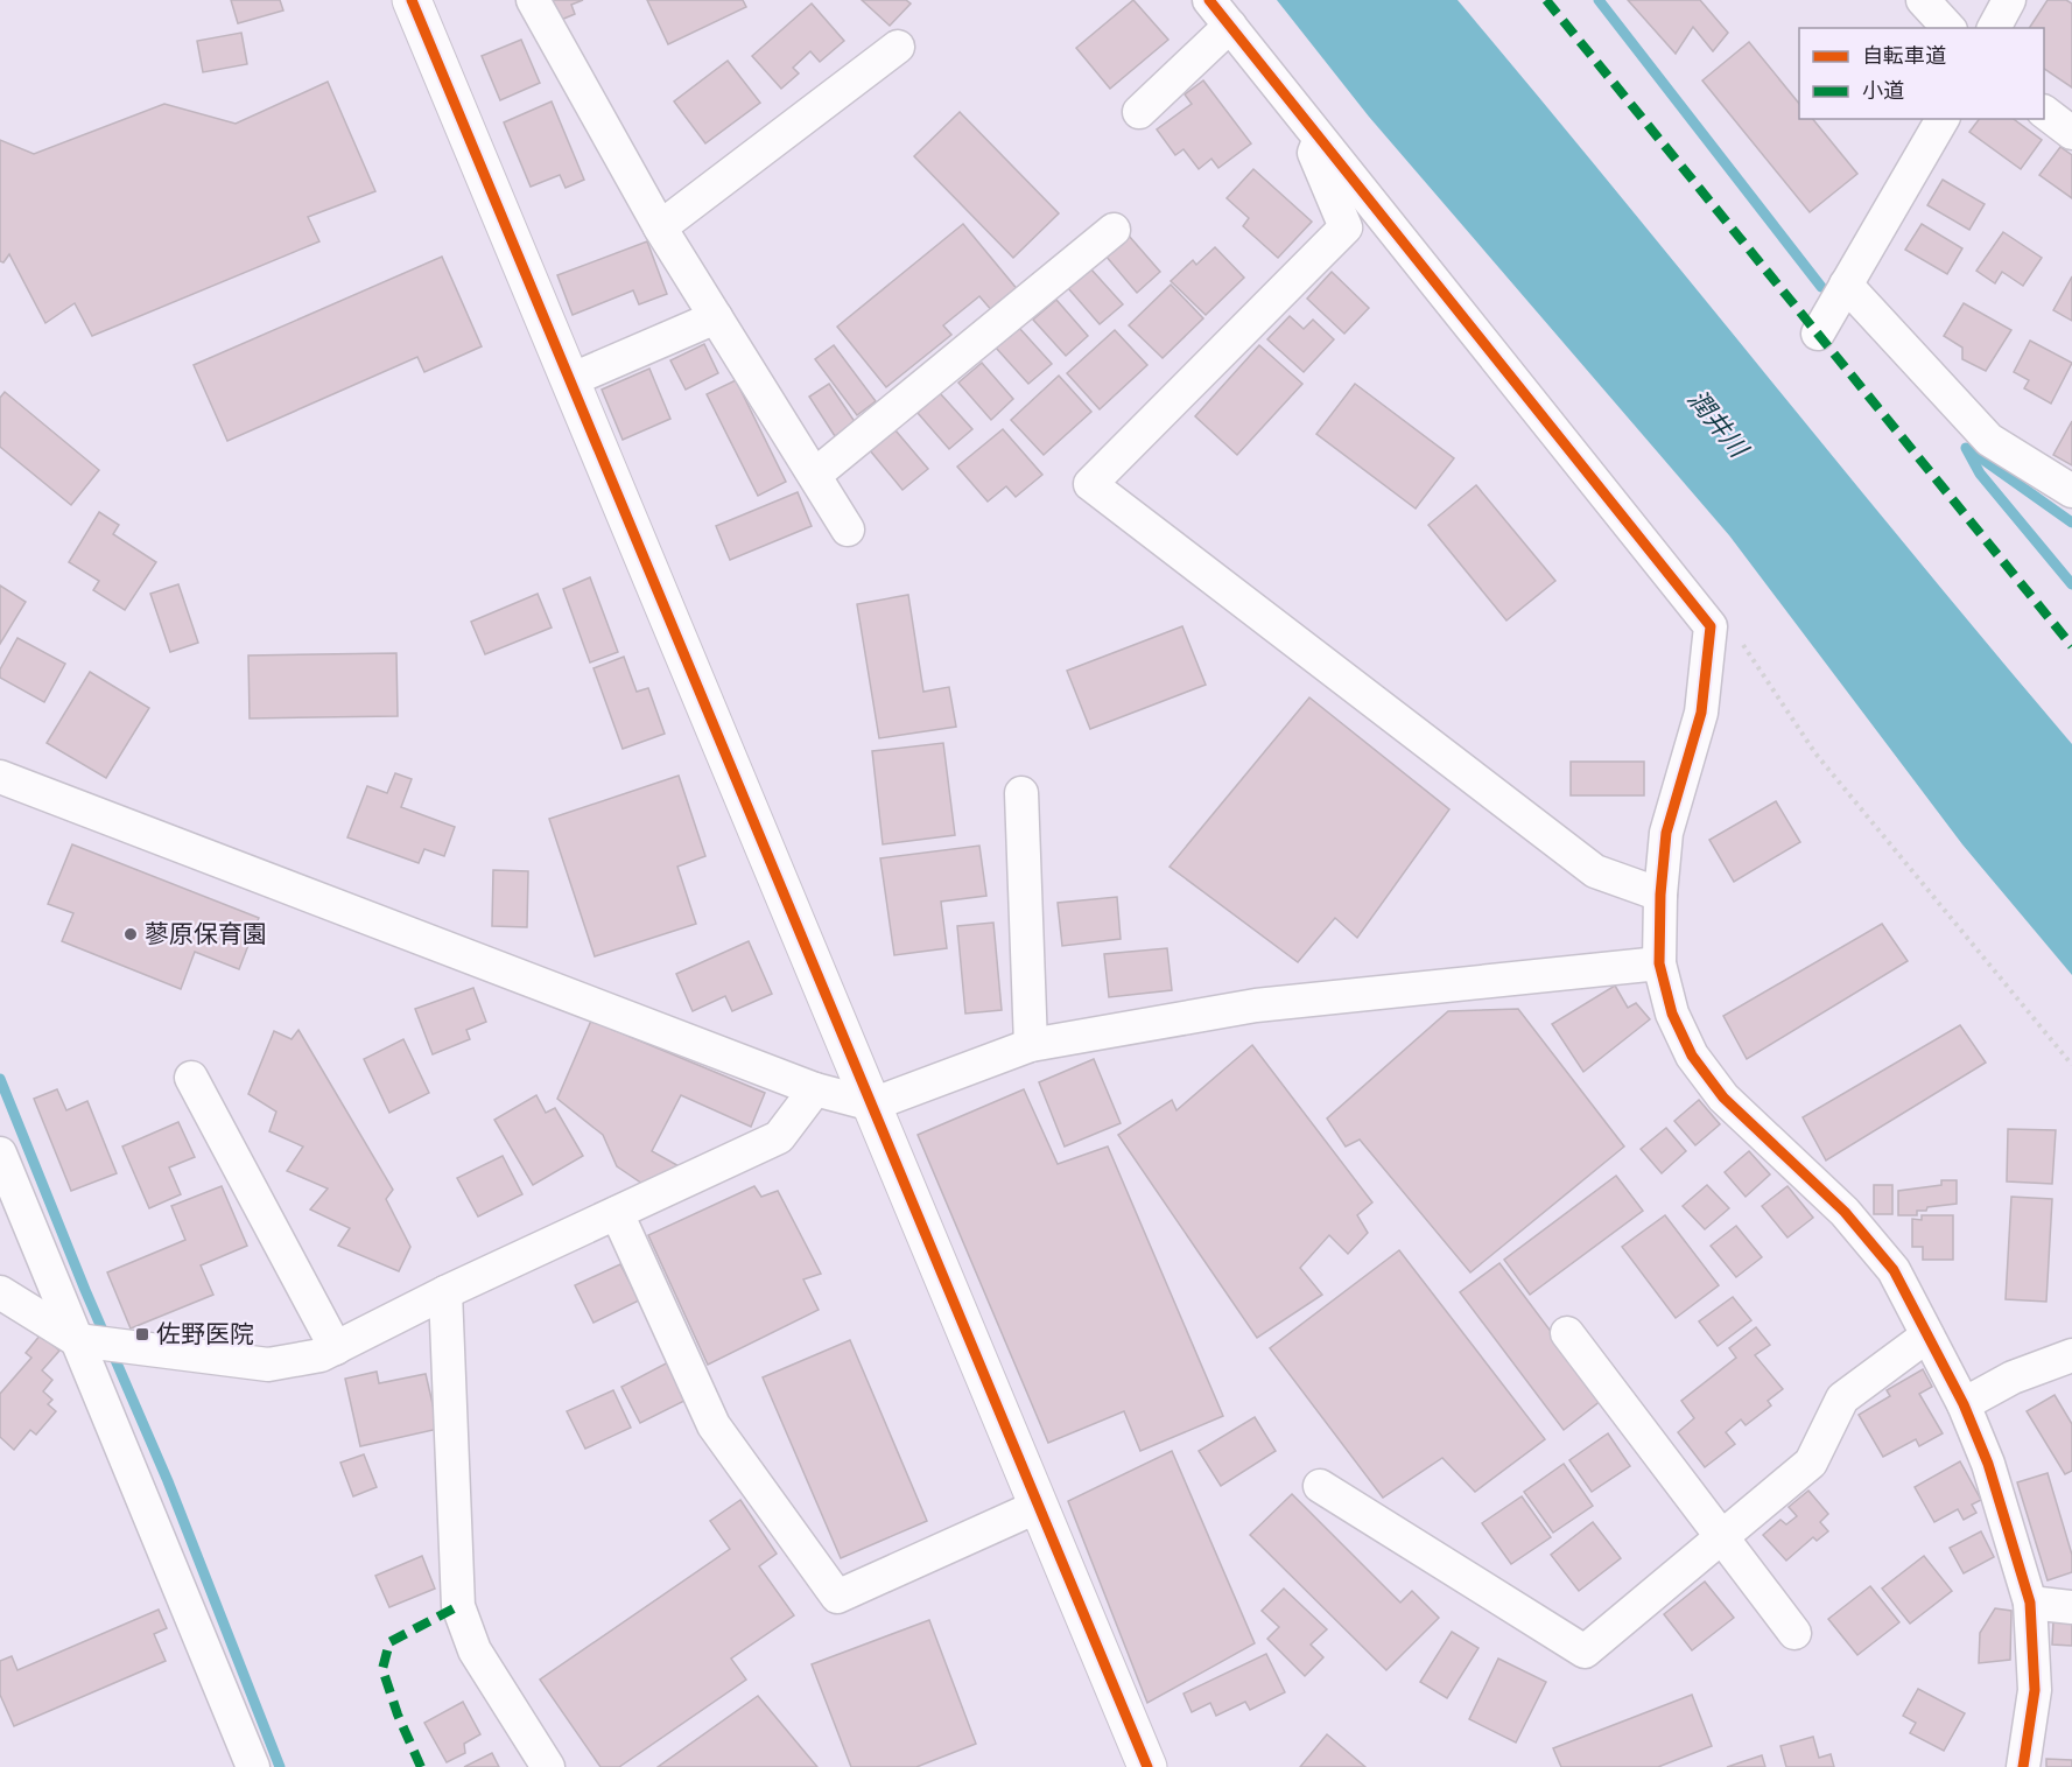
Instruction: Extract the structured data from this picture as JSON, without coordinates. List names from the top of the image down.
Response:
{
  "water": ["潤井川"],
  "places": {
    "other": ["蓼原保育園"],
    "transit": ["佐野医院"]
  },
  "legend": ["自転車道", "小道"]
}
